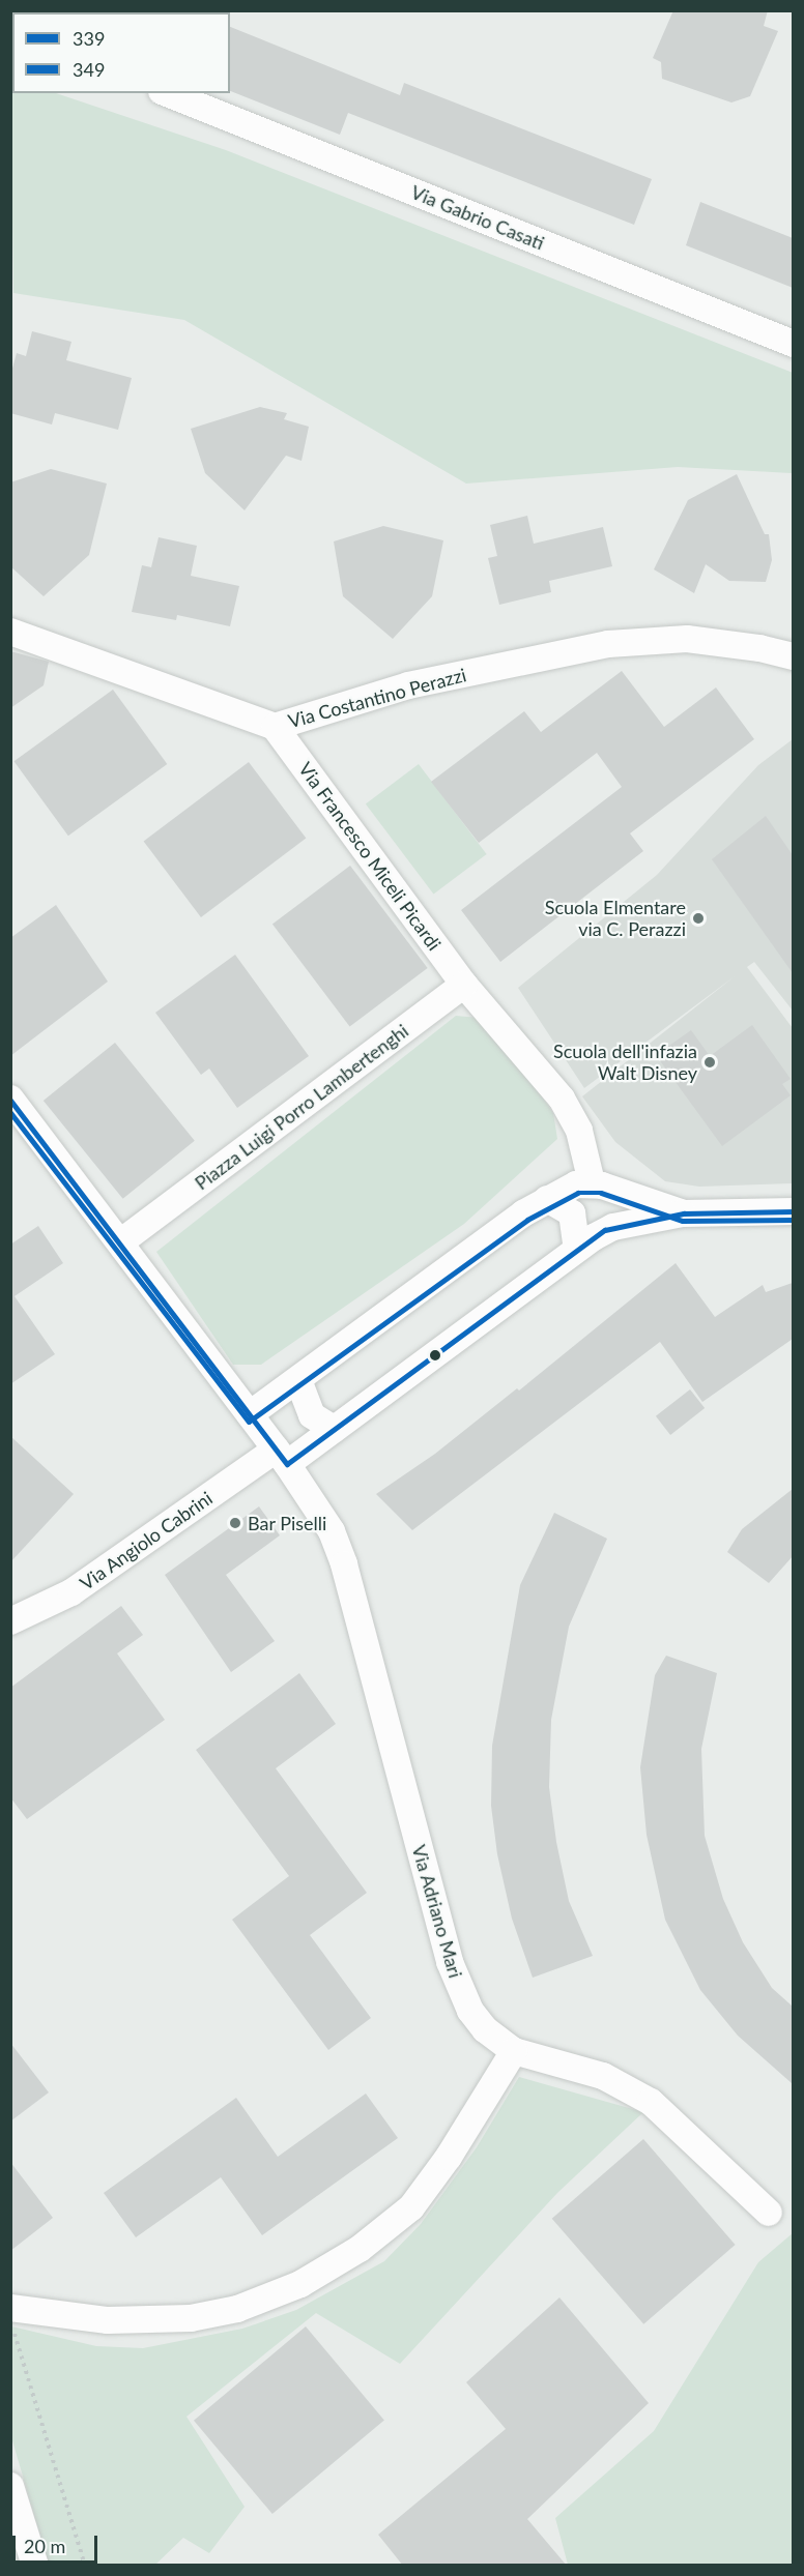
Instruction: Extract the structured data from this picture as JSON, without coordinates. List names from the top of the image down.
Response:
{
  "streets": {
    "street": [
      "Via Gabrio Casati",
      "Via Costantino Perazzi",
      "Via Francesco Miceli Picardi",
      "Piazza Luigi Porro Lambertenghi",
      "Via Angiolo Cabrini",
      "Via Adriano Mari"
    ]
  },
  "crossings": [
    ["Via Costantino Perazzi", "Via Francesco Miceli Picardi"],
    ["Via Francesco Miceli Picardi", "Piazza Luigi Porro Lambertenghi"],
    ["Via Angiolo Cabrini", "Via Adriano Mari"]
  ],
  "places": ["Scuola Elmentare via C. Perazzi", "Scuola dell'infazia Walt Disney", "Bar Piselli"],
  "lines": ["transit line 339", "transit line 349"],
  "legend": ["339", "349"],
  "scale_bar": "20 m"
}
